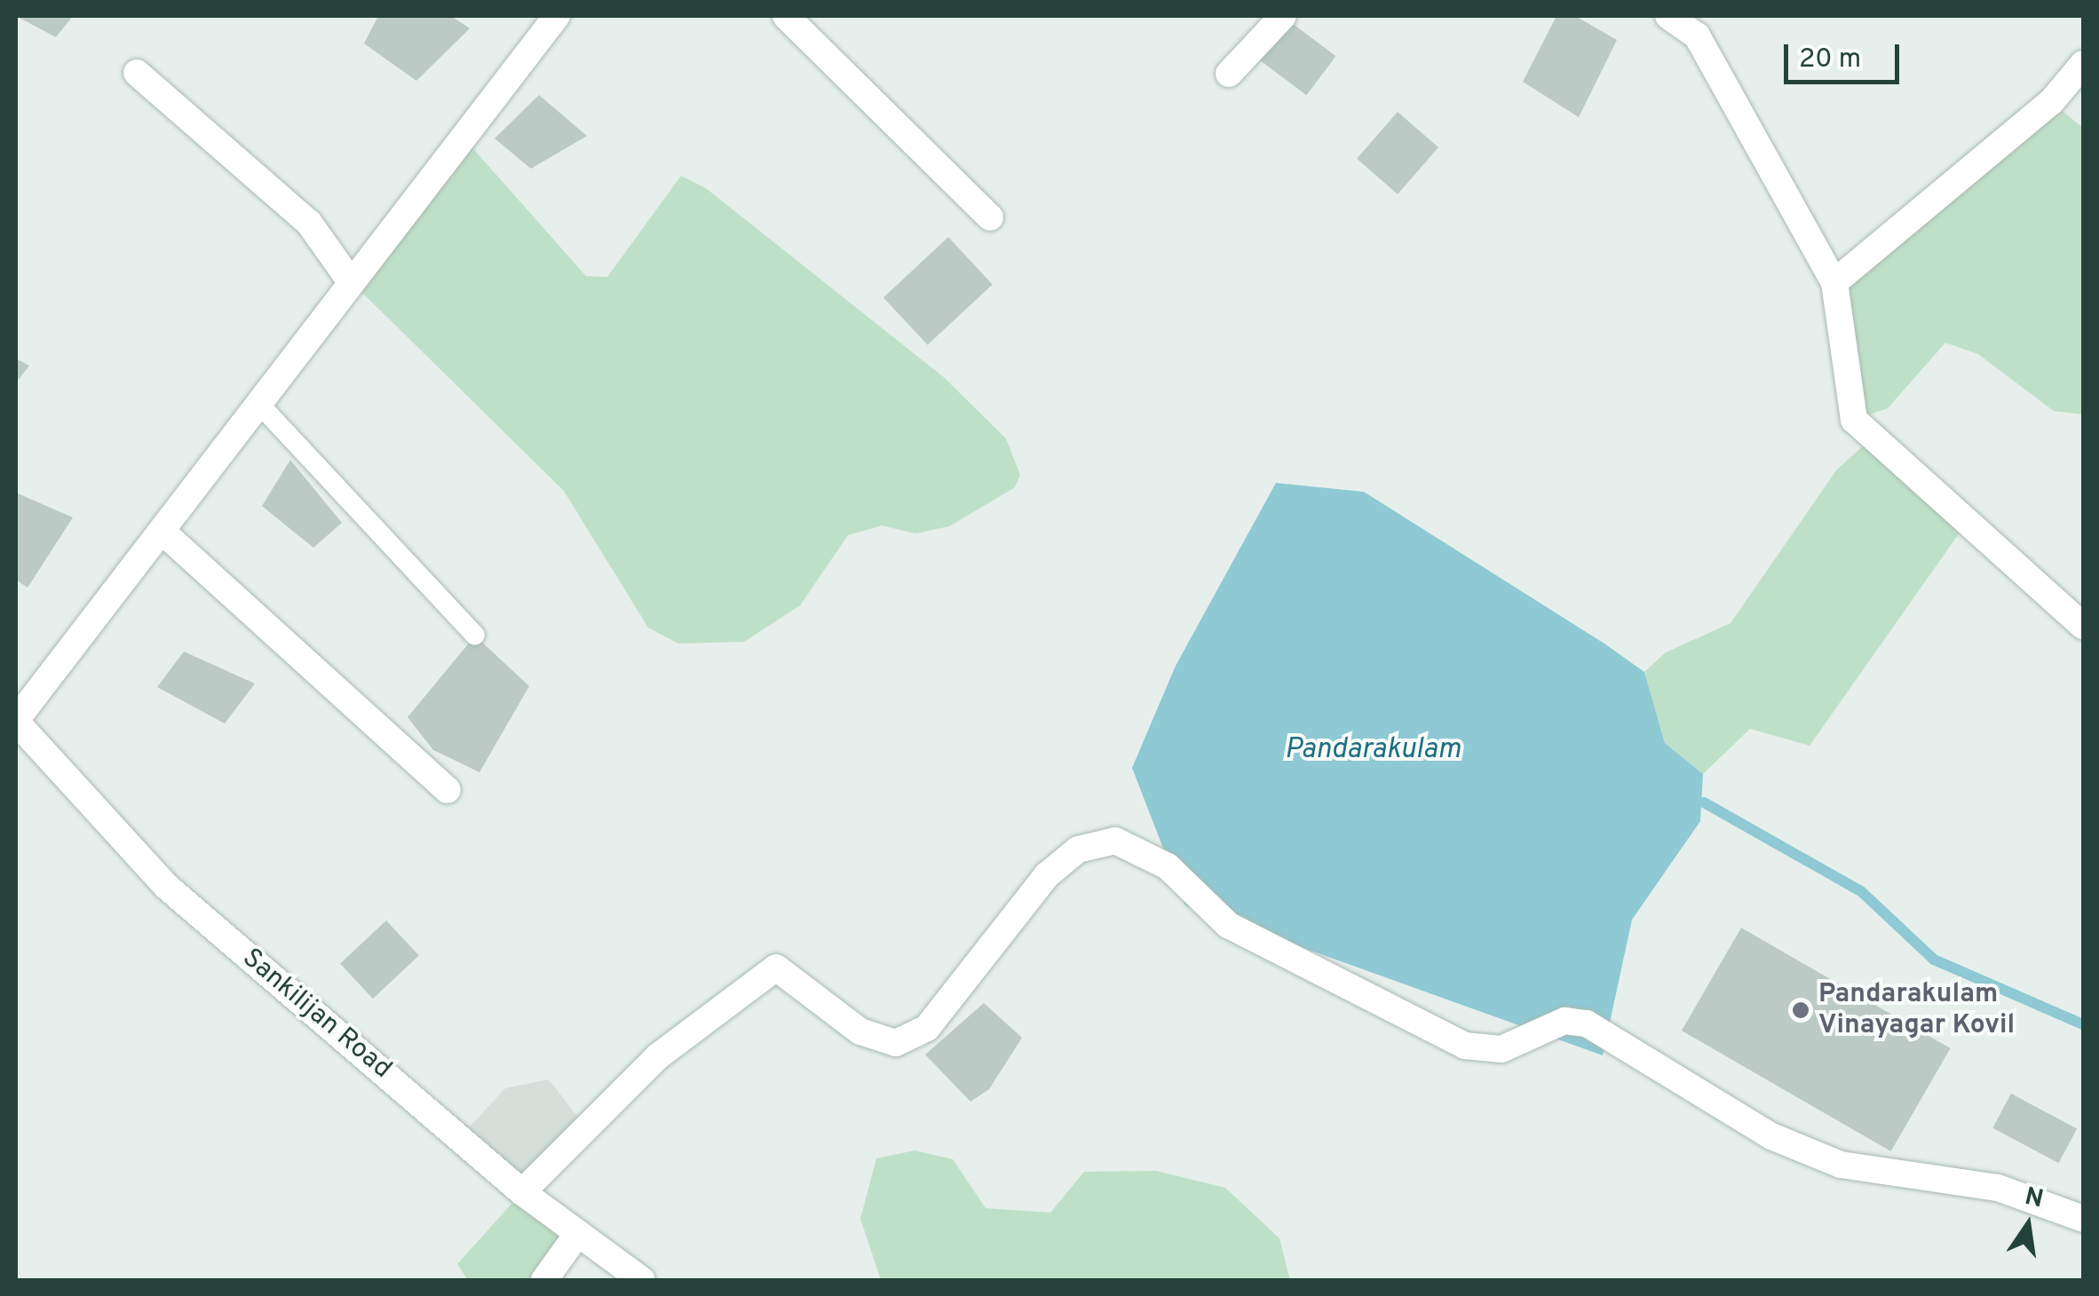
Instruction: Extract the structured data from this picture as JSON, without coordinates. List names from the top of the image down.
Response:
{
  "streets": {
    "street": ["Sankilijan Road"]
  },
  "water": ["Pandarakulam"],
  "places": ["Pandarakulam Vinayagar Kovil"],
  "scale_bar": "20 m",
  "north": "top"
}
